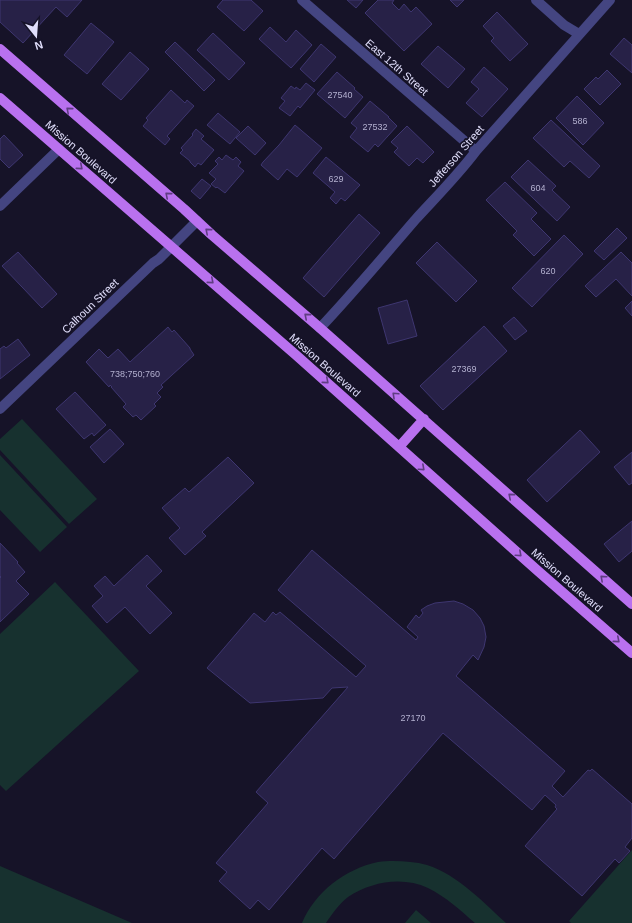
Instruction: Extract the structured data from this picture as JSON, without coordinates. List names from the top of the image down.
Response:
{
  "streets": {
    "main road": ["Mission Boulevard"],
    "street": ["East 12th Street", "Jefferson Street", "Calhoun Street"]
  },
  "crossings": [
    ["East 12th Street", "Jefferson Street"],
    ["Mission Boulevard", "Calhoun Street"]
  ],
  "house_numbers": [
    "27540",
    "586",
    "27532",
    "629",
    "604",
    "620",
    "27369",
    "738;750;760",
    "27170"
  ],
  "north": "bottom"
}
